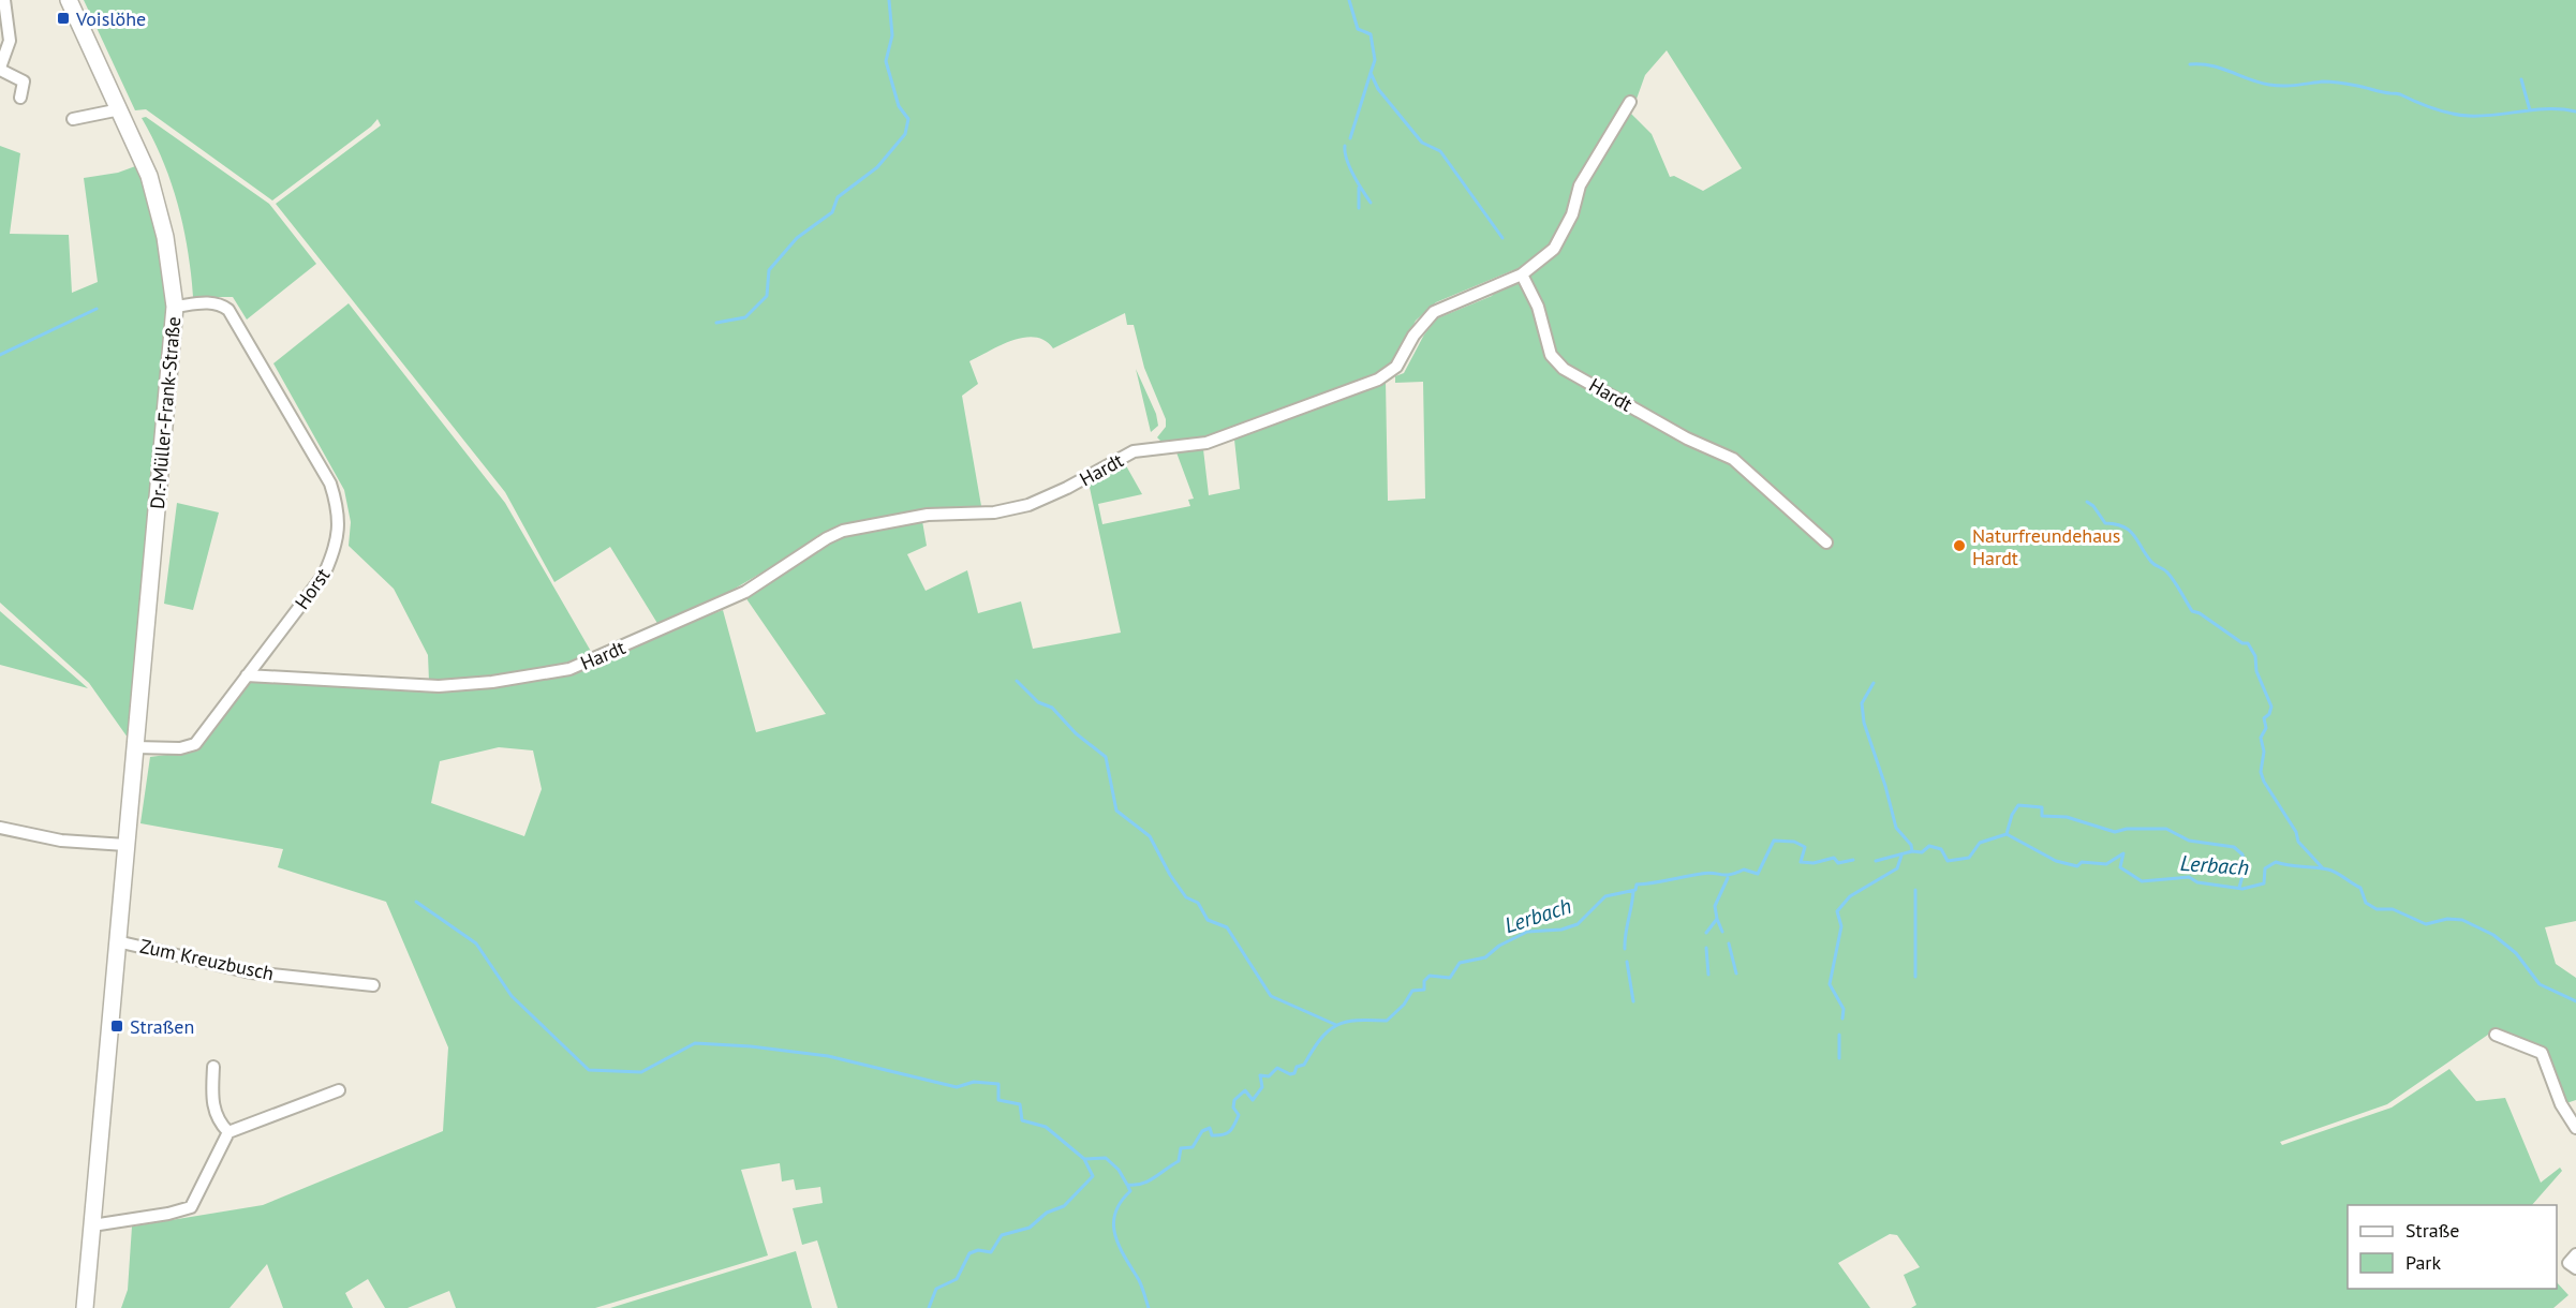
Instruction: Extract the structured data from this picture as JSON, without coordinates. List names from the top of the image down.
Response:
{
  "streets": {
    "main road": ["Dr.-Müller-Frank-Straße"],
    "street": ["Hardt", "Horst", "Zum Kreuzbusch"]
  },
  "crossings": [
    ["Hardt", "Horst"],
    ["Dr.-Müller-Frank-Straße", "Horst"]
  ],
  "water": ["Lerbach"],
  "places": {
    "transit": ["Voislöhe", "Straßen"],
    "other": ["Naturfreundehaus Hardt"]
  },
  "legend": ["Straße", "Park"]
}
